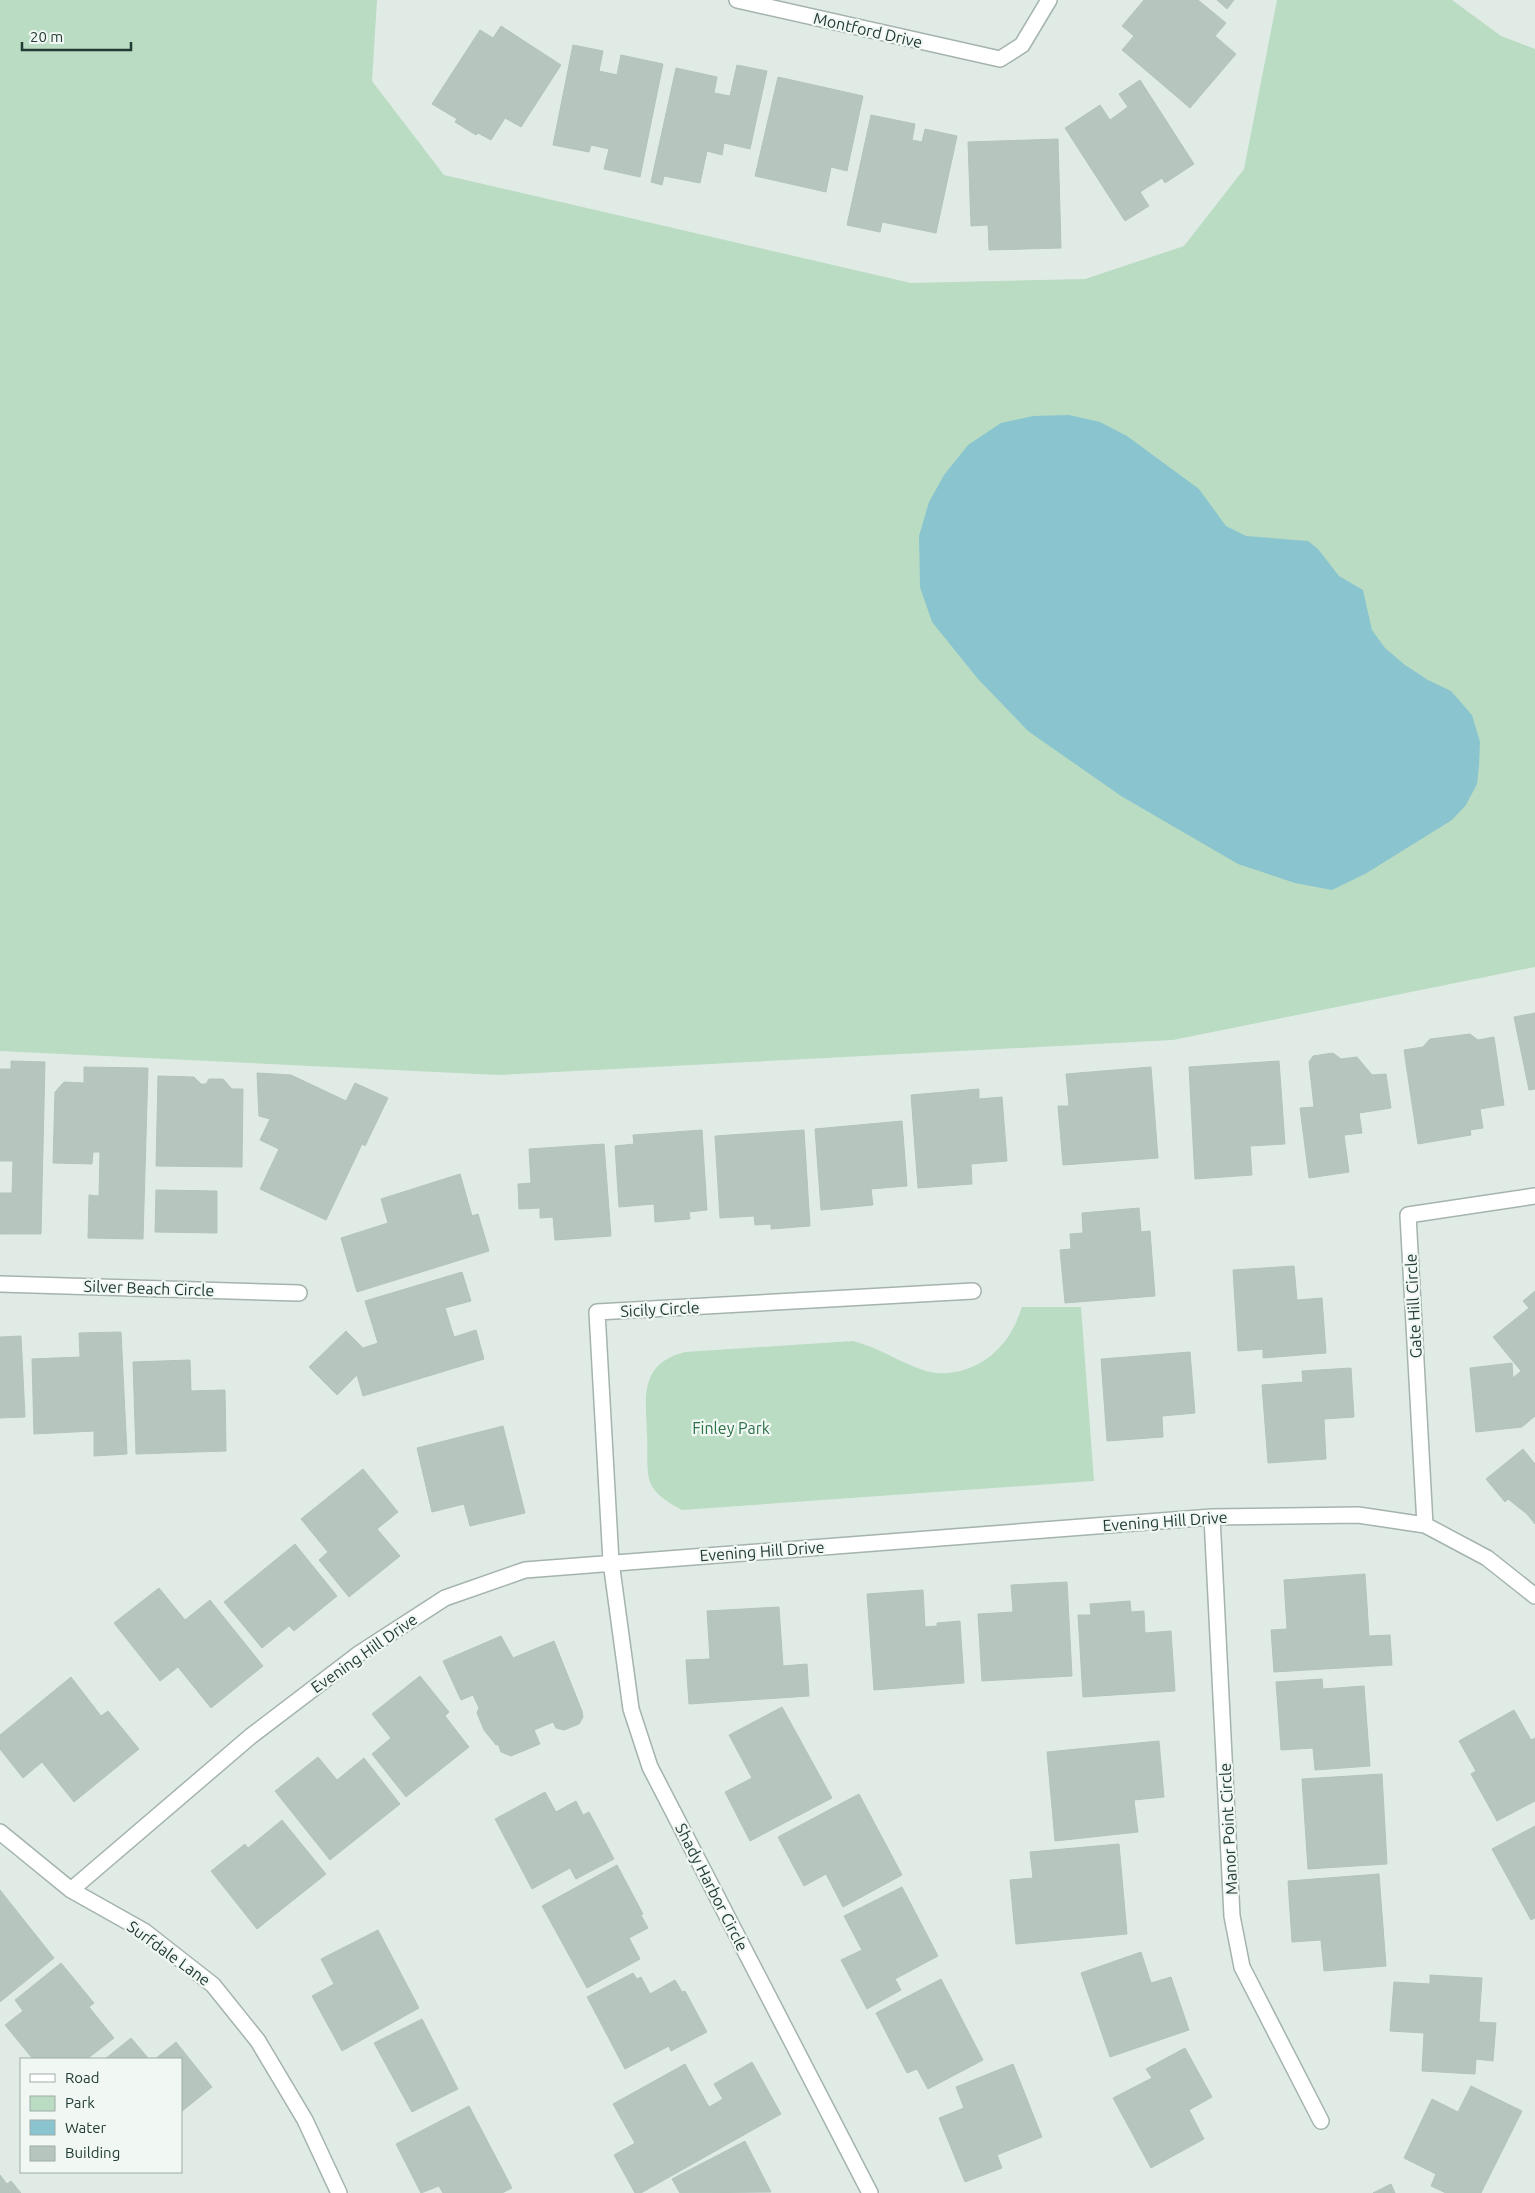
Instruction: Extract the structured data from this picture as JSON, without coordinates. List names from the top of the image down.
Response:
{
  "streets": {
    "street": [
      "Montford Drive",
      "Silver Beach Circle",
      "Gate Hill Circle",
      "Sicily Circle",
      "Evening Hill Drive",
      "Manor Point Circle",
      "Shady Harbor Circle",
      "Surfdale Lane"
    ]
  },
  "crossings": [
    ["Gate Hill Circle", "Evening Hill Drive"],
    ["Sicily Circle", "Evening Hill Drive"],
    ["Sicily Circle", "Shady Harbor Circle"],
    ["Evening Hill Drive", "Manor Point Circle"],
    ["Evening Hill Drive", "Shady Harbor Circle"],
    ["Evening Hill Drive", "Surfdale Lane"]
  ],
  "parks": ["Finley Park"],
  "legend": [
    "Road",
    "Park",
    "Water",
    "Building"
  ],
  "scale_bar": "20 m"
}
